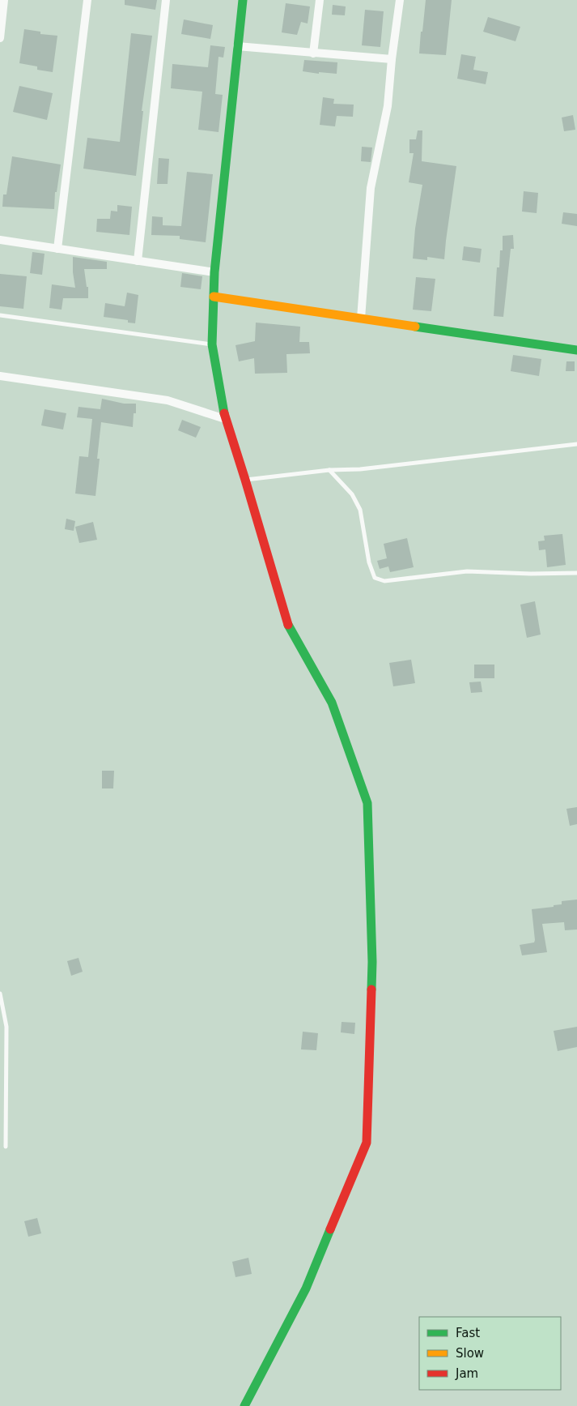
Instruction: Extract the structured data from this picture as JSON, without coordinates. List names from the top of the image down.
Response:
{
  "legend": ["Fast", "Slow", "Jam"]
}
